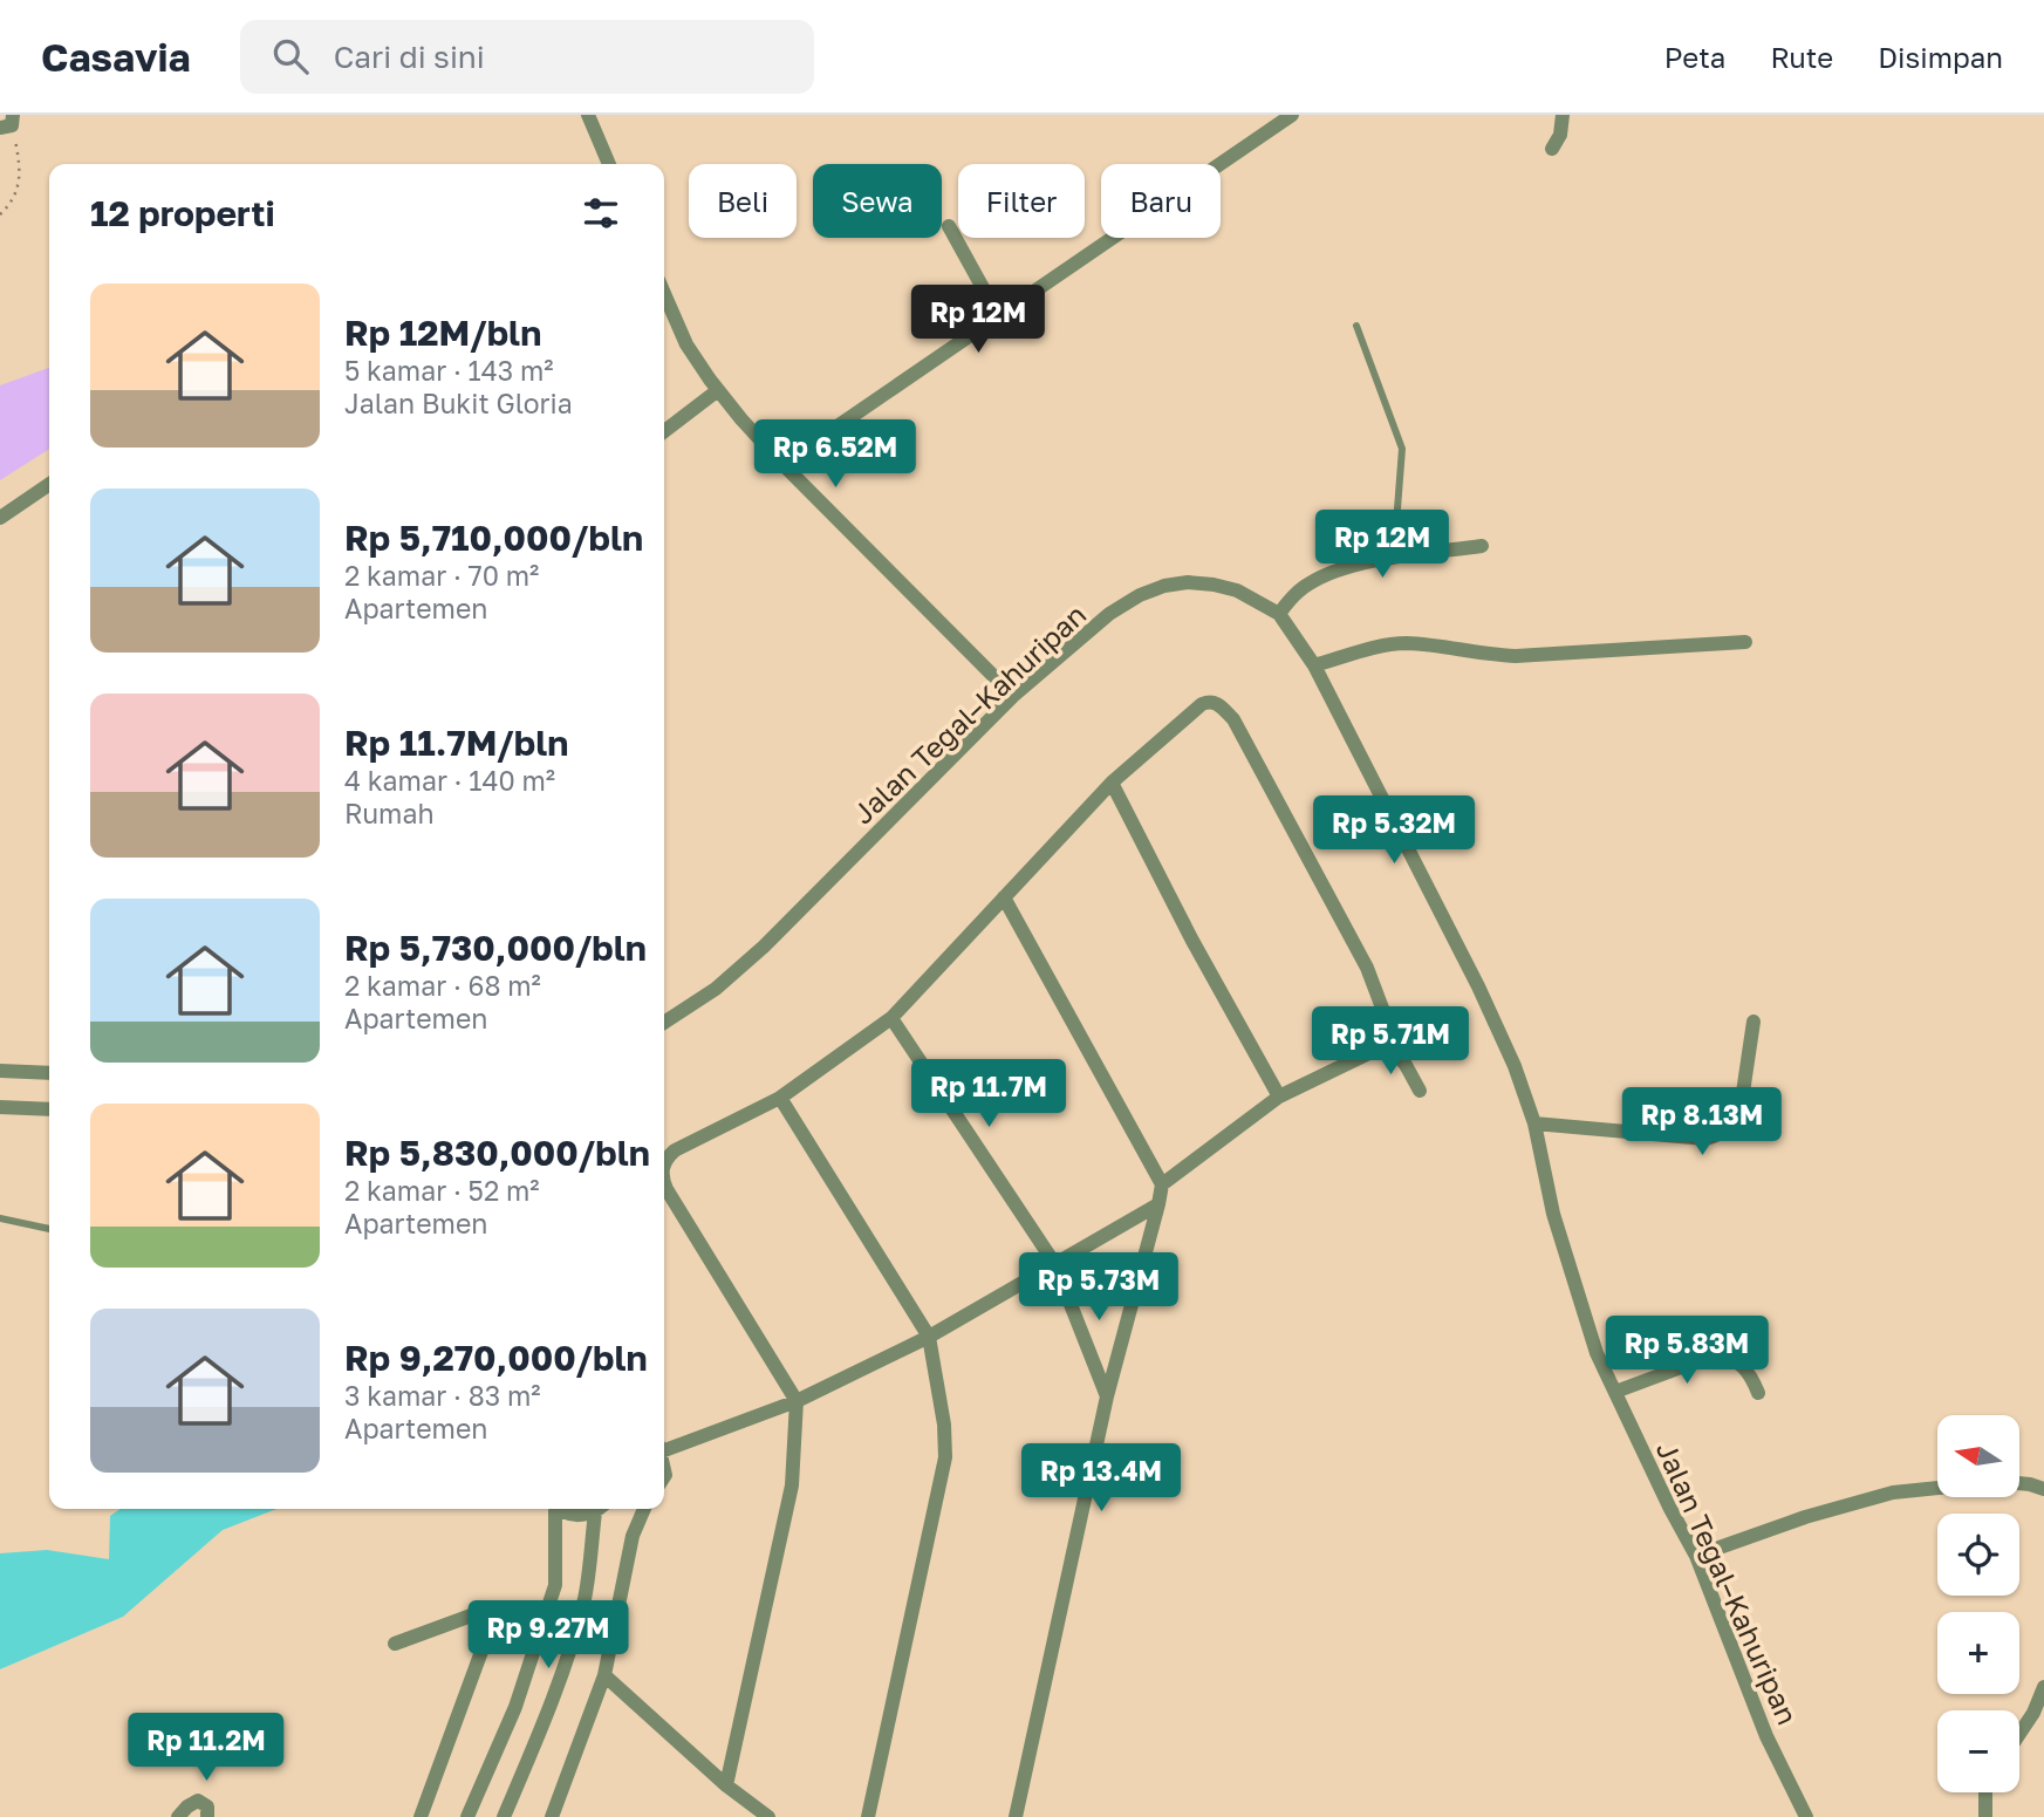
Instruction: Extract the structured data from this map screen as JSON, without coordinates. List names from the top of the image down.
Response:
{
  "streets": {
    "street": ["Jalan Tegal–Kahuripan"]
  },
  "north": "left",
  "page": {
    "header": "Casavia",
    "search": "Cari di sini",
    "nav": ["Peta", "Rute", "Disimpan"],
    "chip": [
      "Beli",
      "Sewa",
      "Filter",
      "Baru"
    ],
    "heading": "12 properti",
    "list": [
      {
        "name": "Rp 12M/bln",
        "note": "5 kamar · 143 m² · Jalan Bukit Gloria"
      },
      {
        "name": "Rp 5,710,000/bln",
        "note": "2 kamar · 70 m² · Apartemen"
      },
      {
        "name": "Rp 11.7M/bln",
        "note": "4 kamar · 140 m² · Rumah"
      },
      {
        "name": "Rp 5,730,000/bln",
        "note": "2 kamar · 68 m² · Apartemen"
      },
      {
        "name": "Rp 5,830,000/bln",
        "note": "2 kamar · 52 m² · Apartemen"
      },
      {
        "name": "Rp 9,270,000/bln",
        "note": "3 kamar · 83 m² · Apartemen"
      }
    ],
    "price": [
      "Rp 12M",
      "Rp 6.52M",
      "Rp 12M",
      "Rp 5.32M",
      "Rp 5.71M",
      "Rp 11.7M",
      "Rp 8.13M",
      "Rp 5.73M",
      "Rp 5.83M",
      "Rp 13.4M",
      "Rp 9.27M",
      "Rp 11.2M"
    ],
    "map_buttons": ["+", "−"]
  }
}
